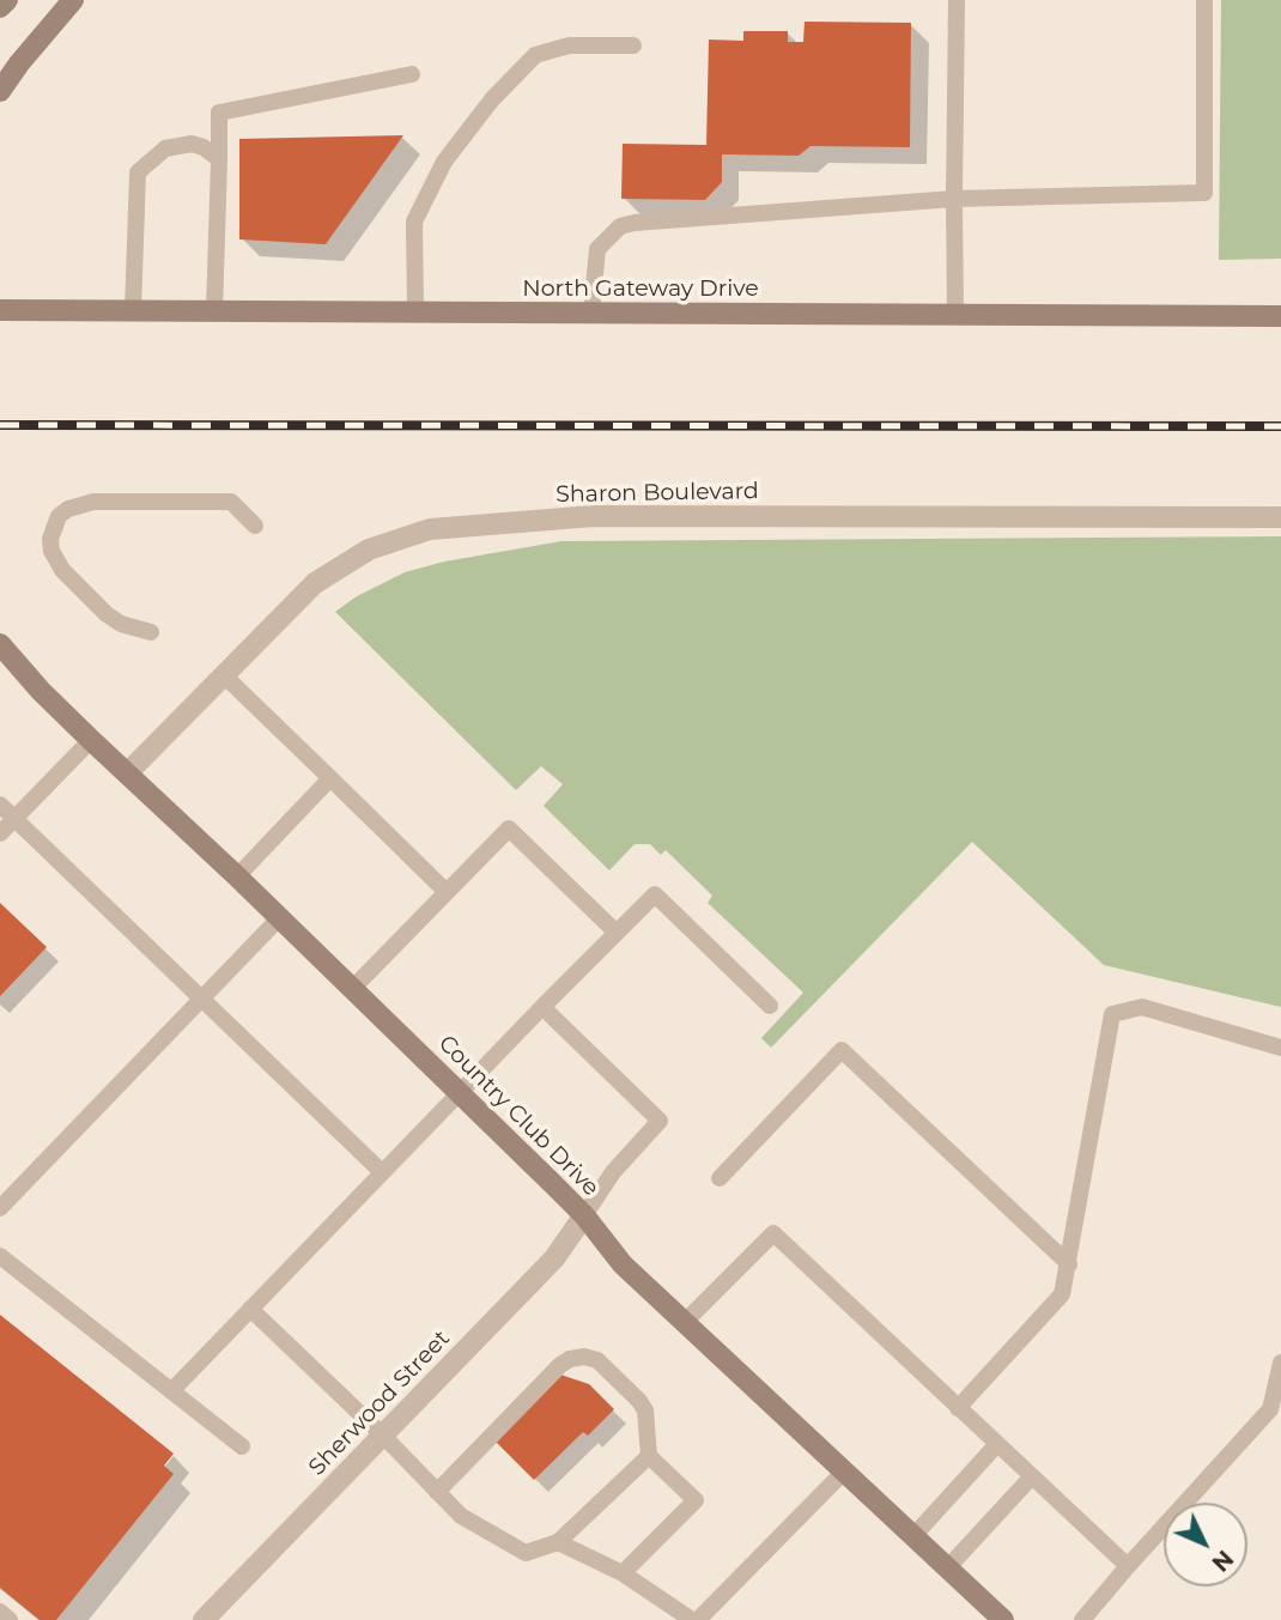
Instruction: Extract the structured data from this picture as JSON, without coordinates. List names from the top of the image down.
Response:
{
  "streets": {
    "main road": ["North Gateway Drive", "Country Club Drive"],
    "street": ["Sharon Boulevard", "Sherwood Street"]
  },
  "crossings": [
    ["Sharon Boulevard", "Country Club Drive"],
    ["Country Club Drive", "Sherwood Street"]
  ],
  "north": "bottom right"
}
